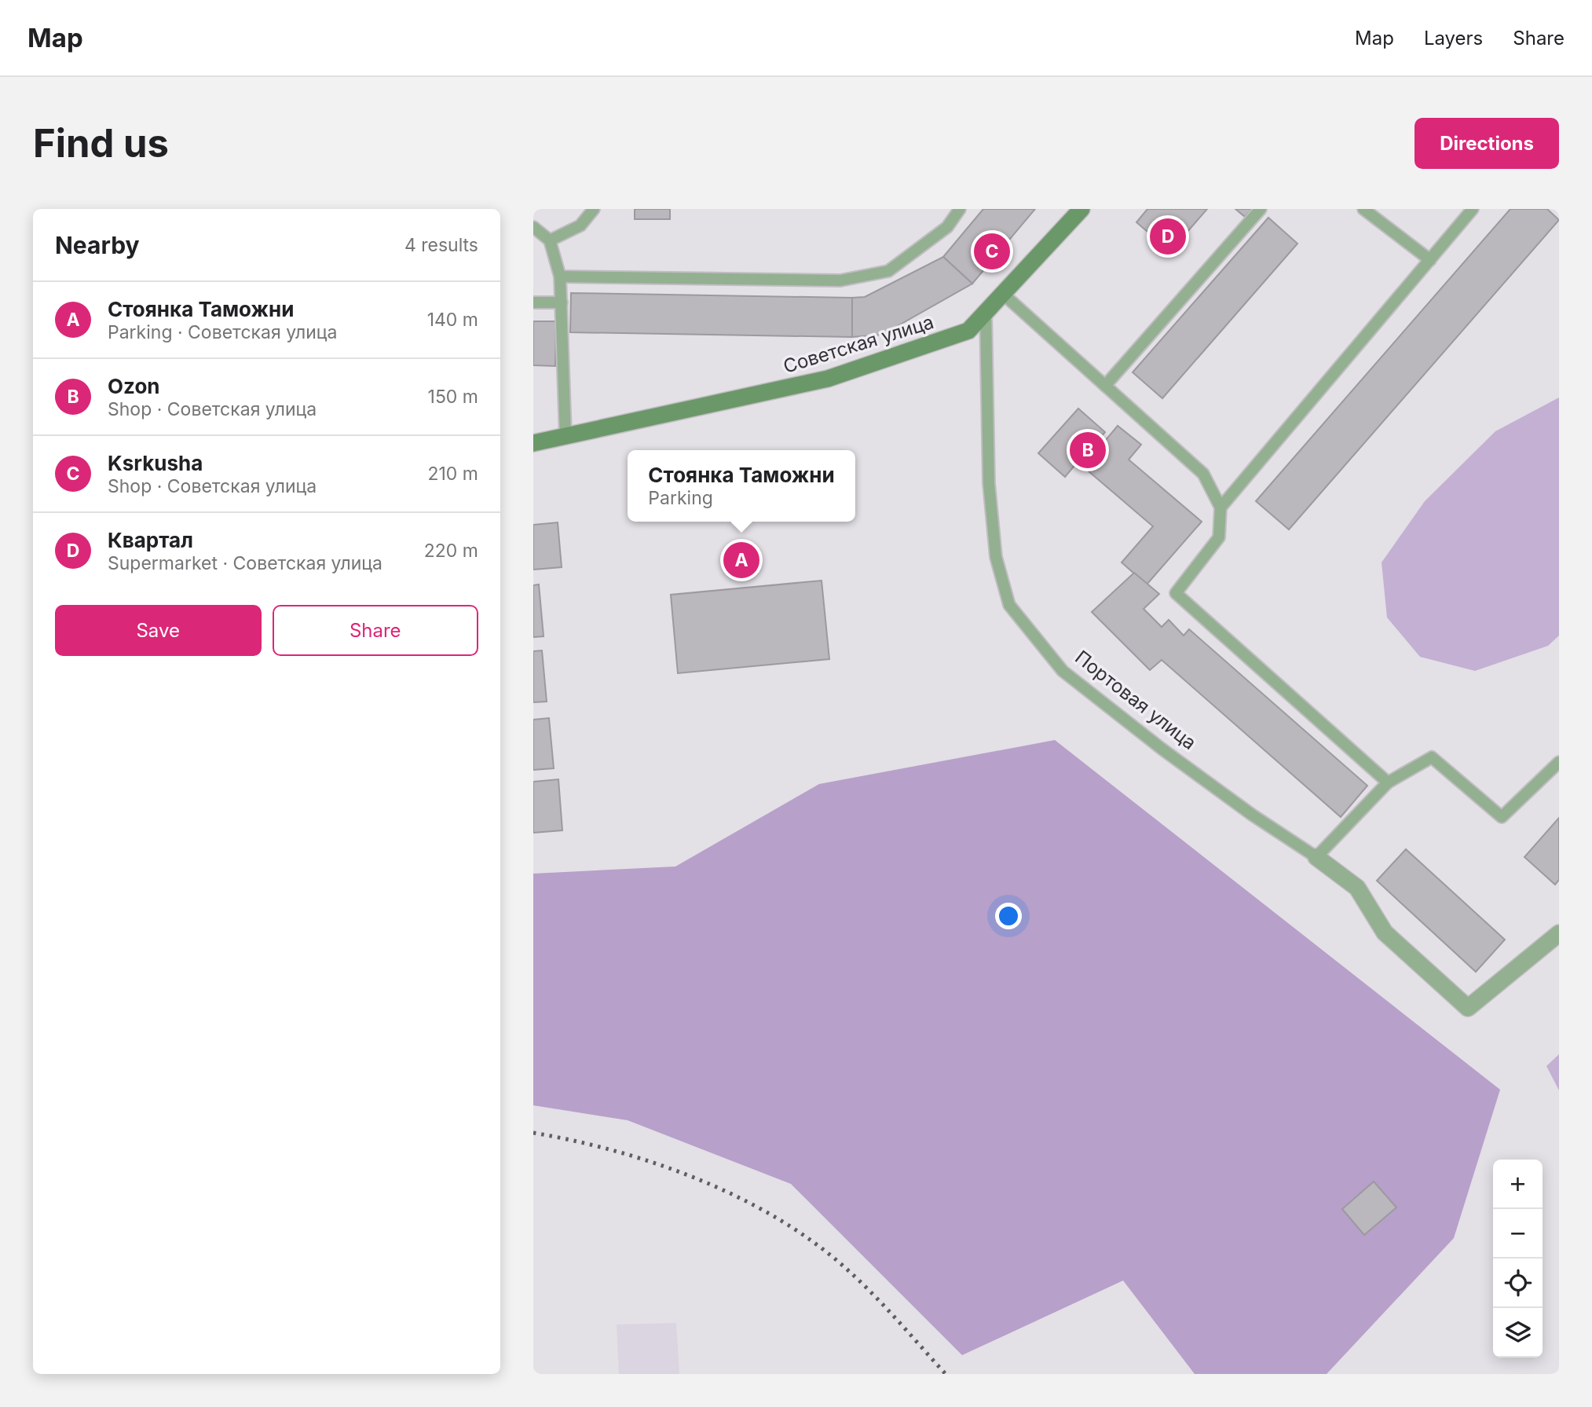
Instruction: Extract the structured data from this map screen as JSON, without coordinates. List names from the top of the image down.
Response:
{
  "streets": {
    "street": ["Советская улица", "Портовая улица"]
  },
  "crossings": [
    ["Советская улица", "Портовая улица"]
  ],
  "page": {
    "header": "Map",
    "nav": ["Map", "Layers", "Share"],
    "buttons": [
      "Directions",
      ["Save", "Share"]
    ],
    "title": "Find us",
    "heading": ["Nearby", "4 results"],
    "pins": [
      "D",
      "C",
      "B",
      "A"
    ],
    "list": [
      {
        "mark": "A",
        "name": "Стоянка Таможни",
        "note": "Parking · Советская улица",
        "value": "140 m"
      },
      {
        "mark": "B",
        "name": "Ozon",
        "note": "Shop · Советская улица",
        "value": "150 m"
      },
      {
        "mark": "C",
        "name": "Ksrkusha",
        "note": "Shop · Советская улица",
        "value": "210 m"
      },
      {
        "mark": "D",
        "name": "Квартал",
        "note": "Supermarket · Советская улица",
        "value": "220 m"
      }
    ],
    "popup": ["Стоянка Таможни", "Parking"],
    "map_buttons": ["+", "−"]
  }
}
